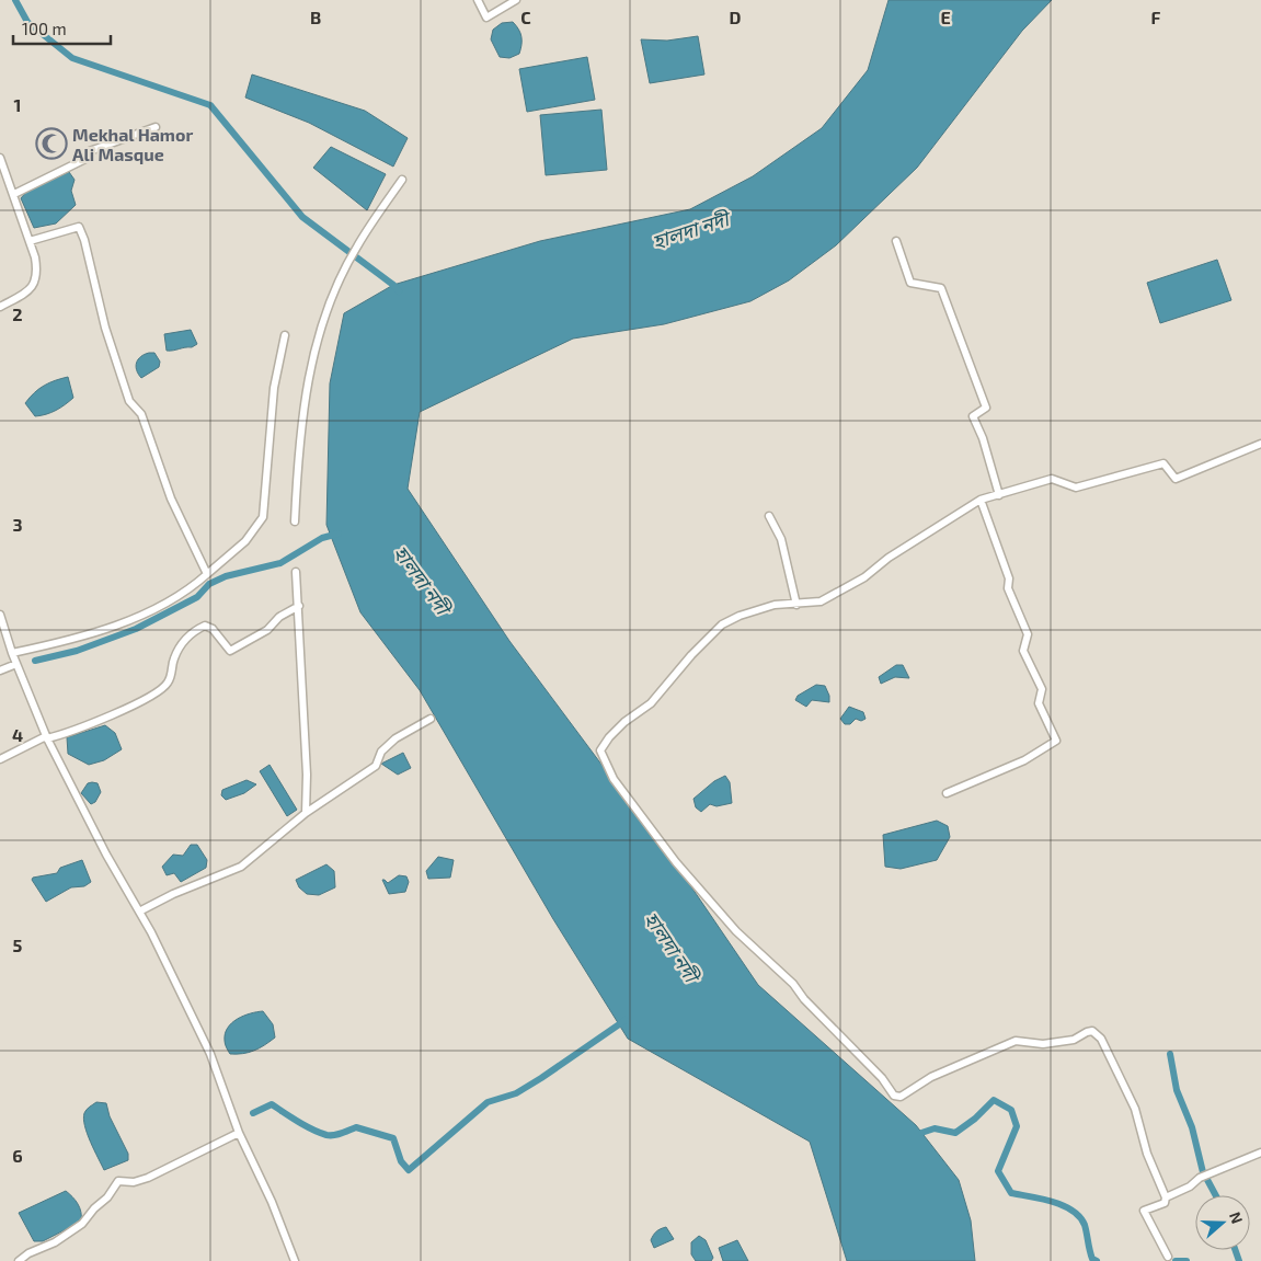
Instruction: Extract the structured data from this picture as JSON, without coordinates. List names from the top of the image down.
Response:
{
  "water": ["হালদা নদী"],
  "places": {
    "mosque": ["Mekhal Hamor Ali Masque"]
  },
  "scale_bar": "100 m",
  "north": "right",
  "grid": {
    "columns": [
      "B",
      "C",
      "D",
      "E",
      "F"
    ],
    "rows": [
      "1",
      "2",
      "3",
      "4",
      "5",
      "6"
    ]
  }
}
